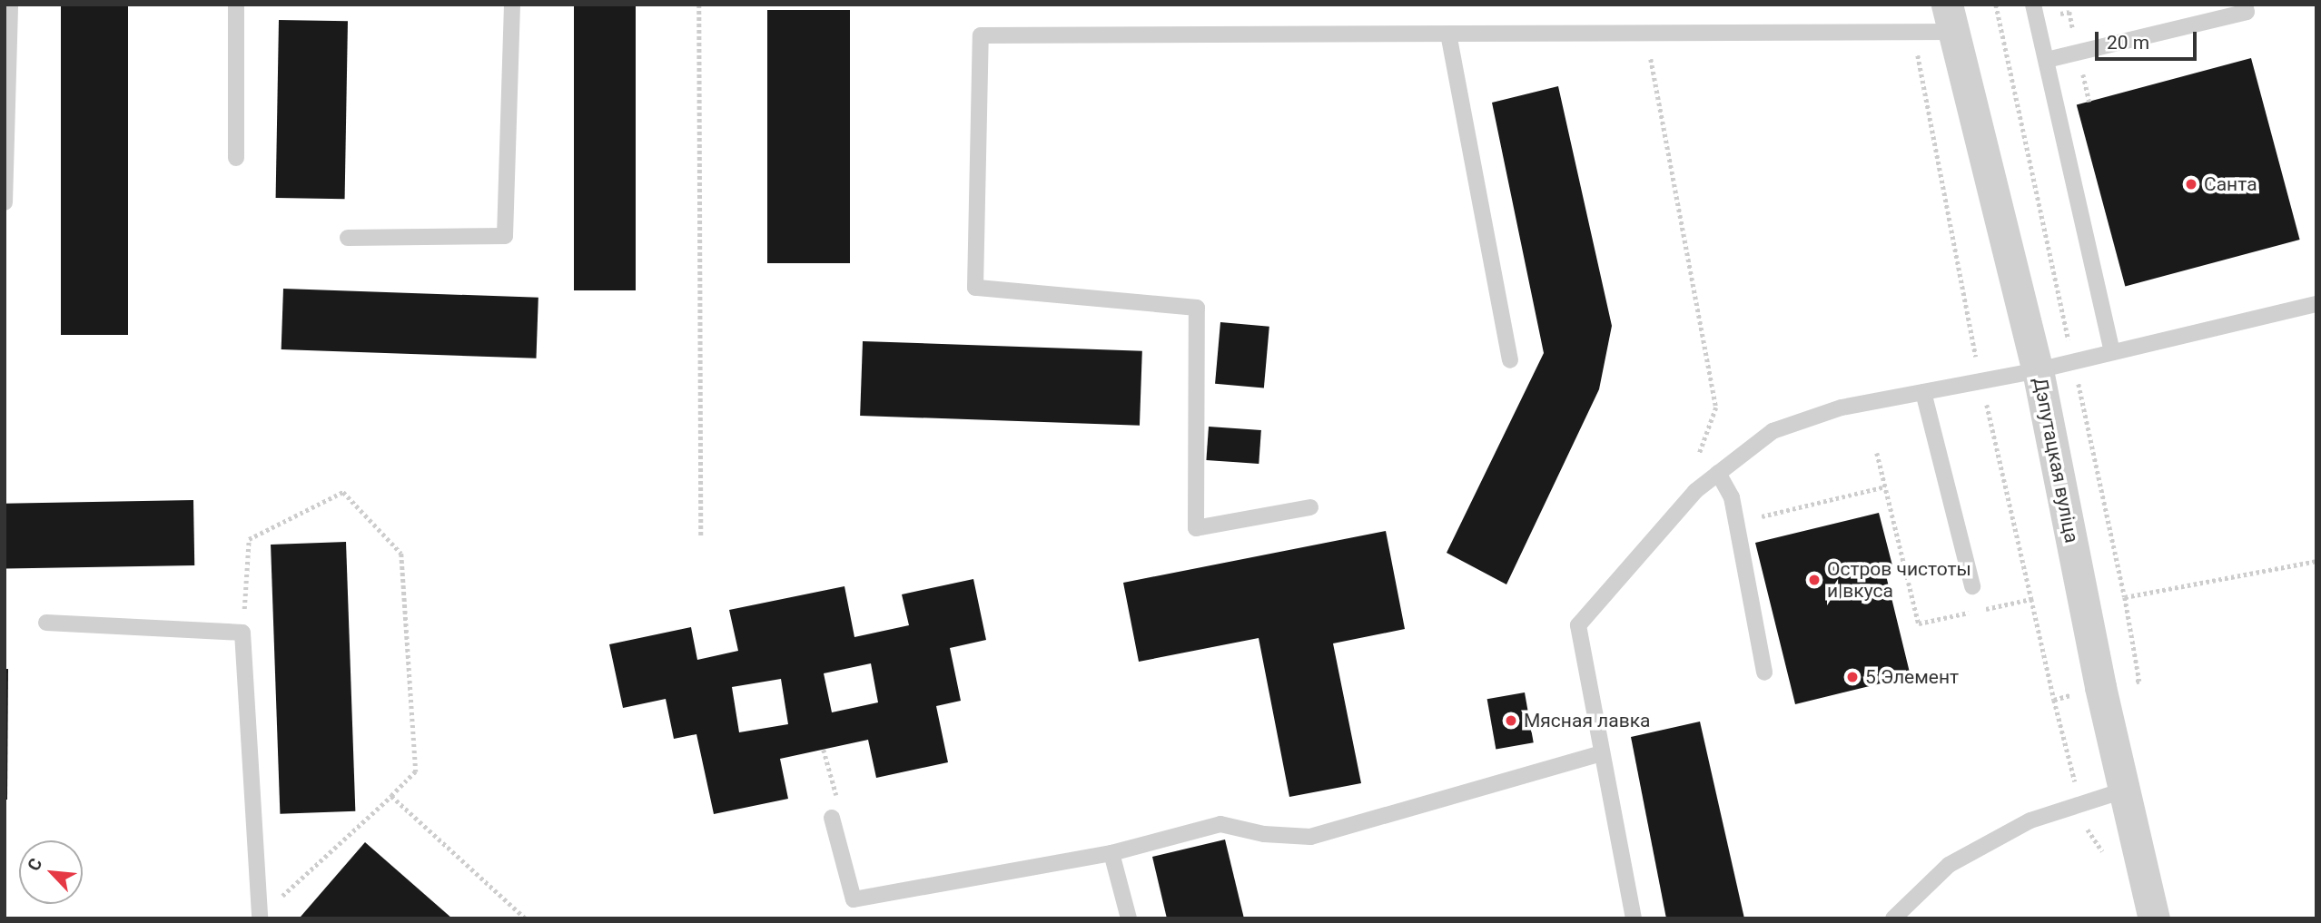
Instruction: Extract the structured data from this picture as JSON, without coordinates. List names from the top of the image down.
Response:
{
  "streets": {
    "street": ["Дэпутацкая вуліца"]
  },
  "places": [
    "Санта",
    "Остров чистоты и вкуса",
    "5 Элемент",
    "Мясная лавка"
  ],
  "scale_bar": "20 m",
  "north": "top left"
}
